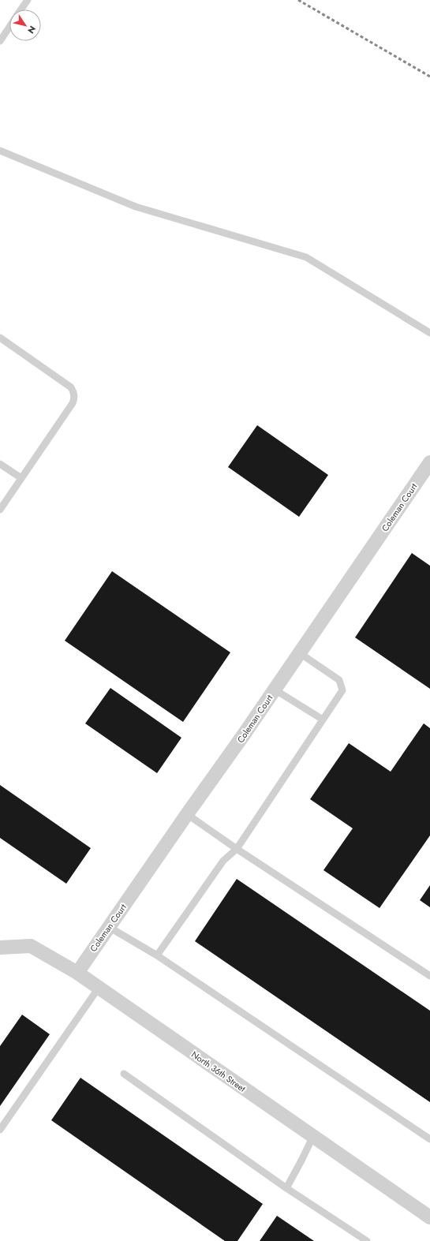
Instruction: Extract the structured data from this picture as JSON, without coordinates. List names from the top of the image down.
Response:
{
  "streets": {
    "street": ["Coleman Court", "North 36th Street"]
  },
  "crossings": [
    ["Coleman Court", "North 36th Street"]
  ],
  "north": "bottom right"
}
